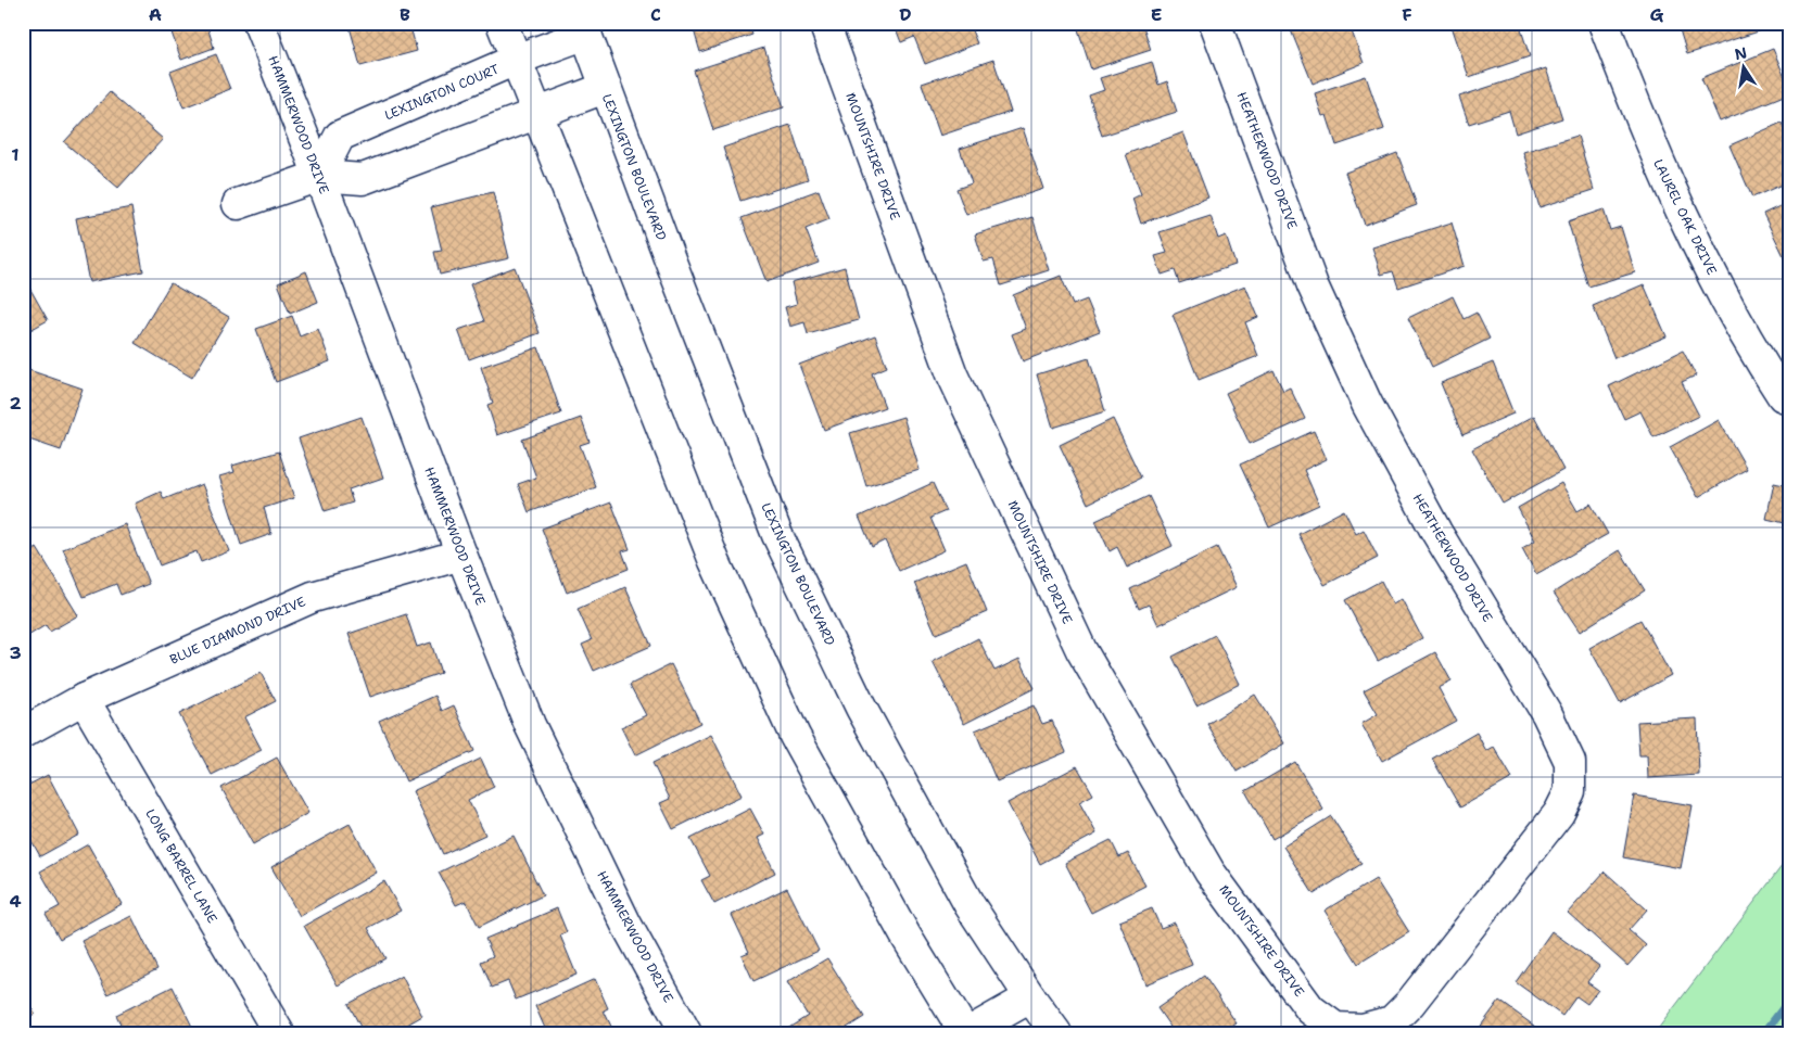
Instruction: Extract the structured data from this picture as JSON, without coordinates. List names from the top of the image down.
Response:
{
  "streets": {
    "street": [
      "LEXINGTON COURT",
      "HAMMERWOOD DRIVE",
      "MOUNTSHIRE DRIVE",
      "HEATHERWOOD DRIVE",
      "LEXINGTON BOULEVARD",
      "LAUREL OAK DRIVE",
      "BLUE DIAMOND DRIVE",
      "LONG BARREL LANE"
    ]
  },
  "crossings": [
    ["LEXINGTON COURT", "HAMMERWOOD DRIVE"],
    ["LEXINGTON COURT", "LEXINGTON BOULEVARD"],
    ["HAMMERWOOD DRIVE", "BLUE DIAMOND DRIVE"],
    ["MOUNTSHIRE DRIVE", "HEATHERWOOD DRIVE"],
    ["BLUE DIAMOND DRIVE", "LONG BARREL LANE"]
  ],
  "north": "top",
  "grid": {
    "columns": [
      "A",
      "B",
      "C",
      "D",
      "E",
      "F",
      "G"
    ],
    "rows": [
      "1",
      "2",
      "3",
      "4"
    ]
  }
}
